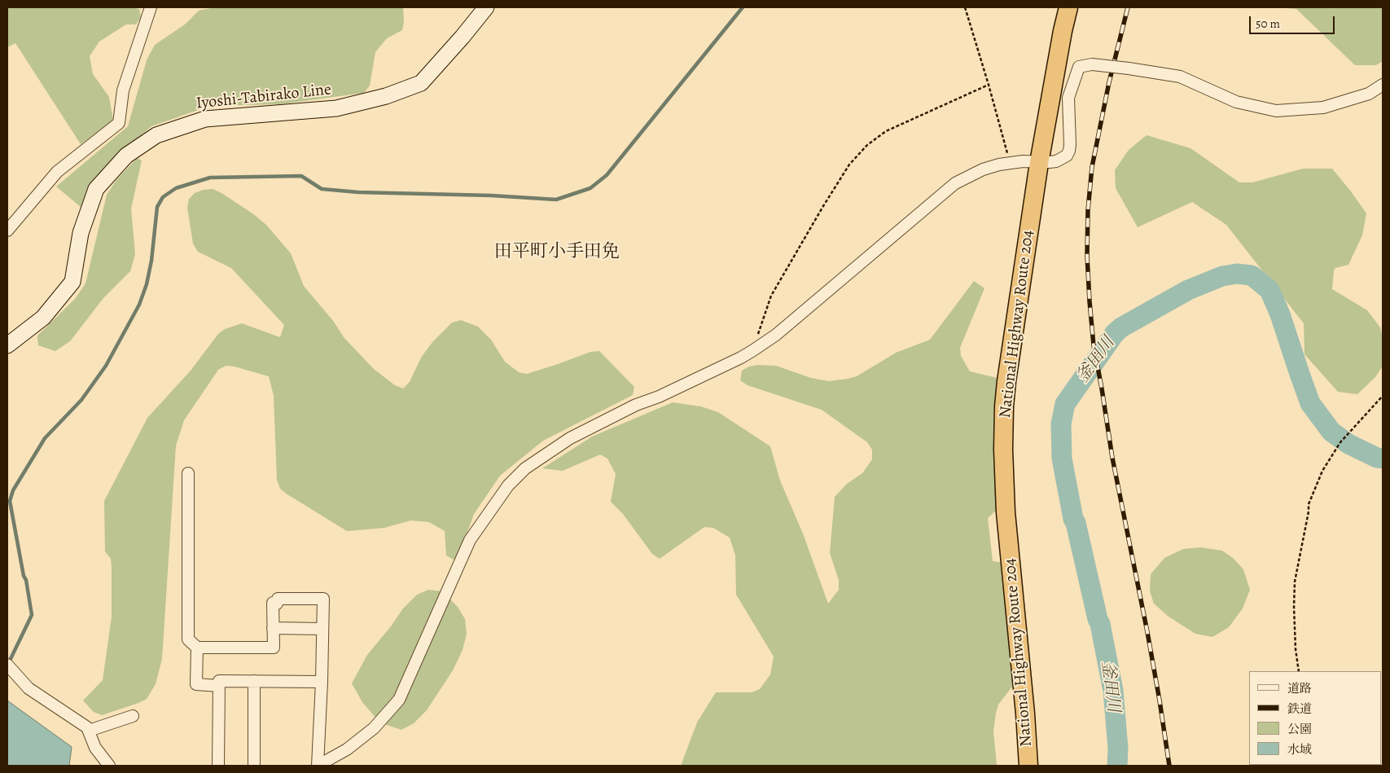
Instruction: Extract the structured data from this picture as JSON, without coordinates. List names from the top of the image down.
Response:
{
  "streets": {
    "highway": ["National Highway Route 204"],
    "main road": ["Iyoshi-Tabirako Line"]
  },
  "districts": ["田平町小手田免"],
  "water": ["釜田川"],
  "legend": [
    "道路",
    "鉄道",
    "公園",
    "水域"
  ],
  "scale_bar": "50 m"
}
